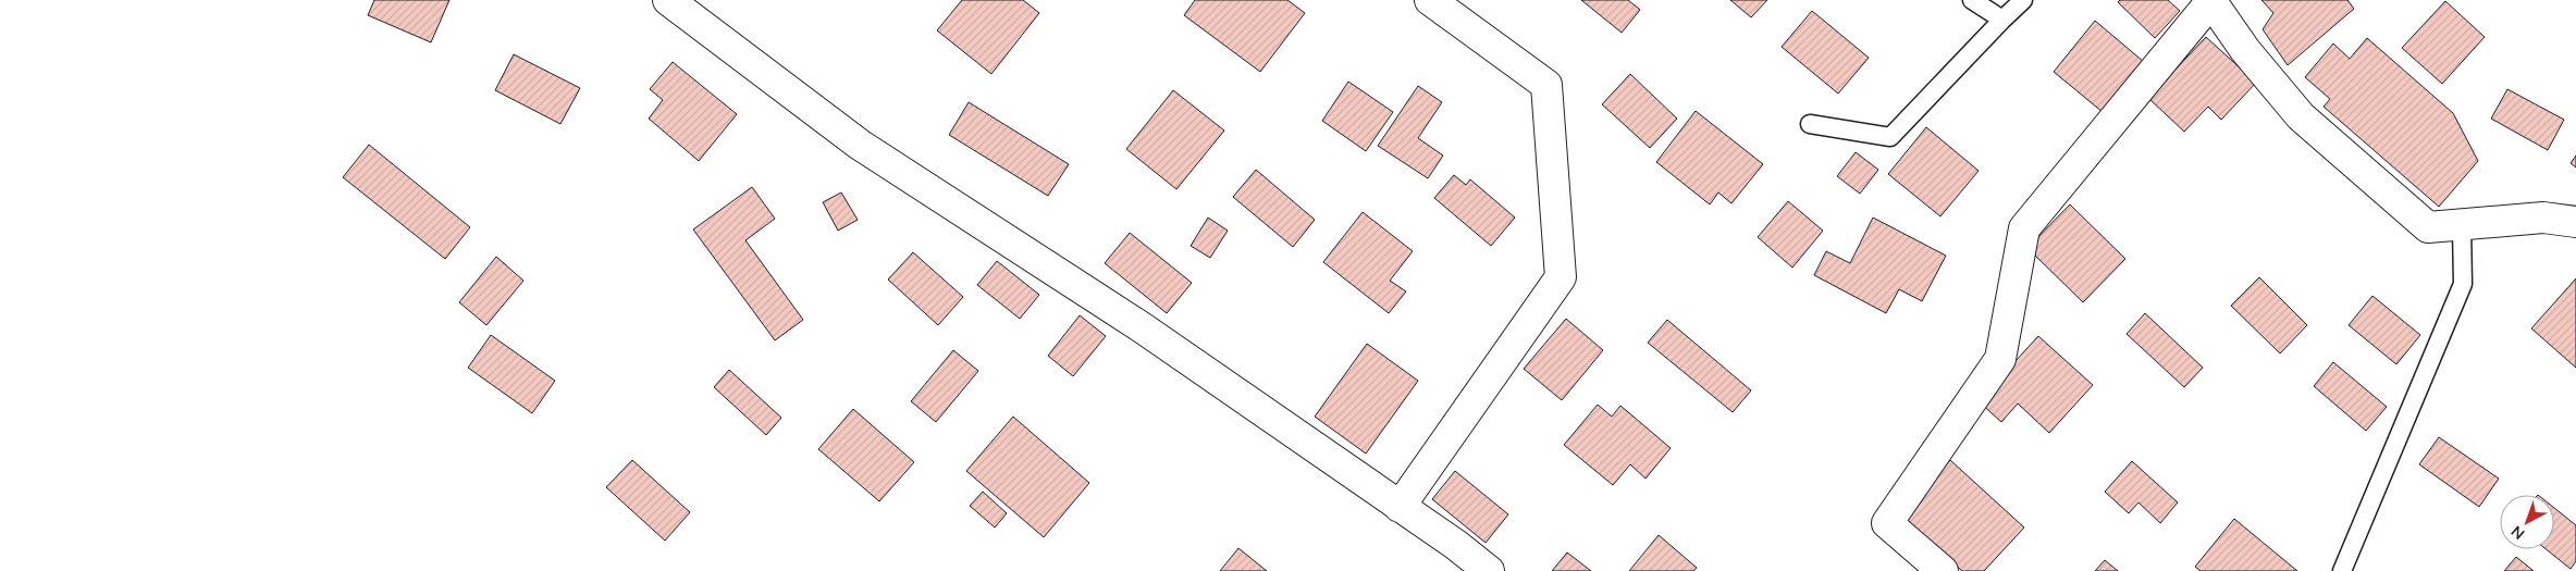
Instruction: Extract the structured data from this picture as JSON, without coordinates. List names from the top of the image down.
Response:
{
  "north": "bottom left"
}
